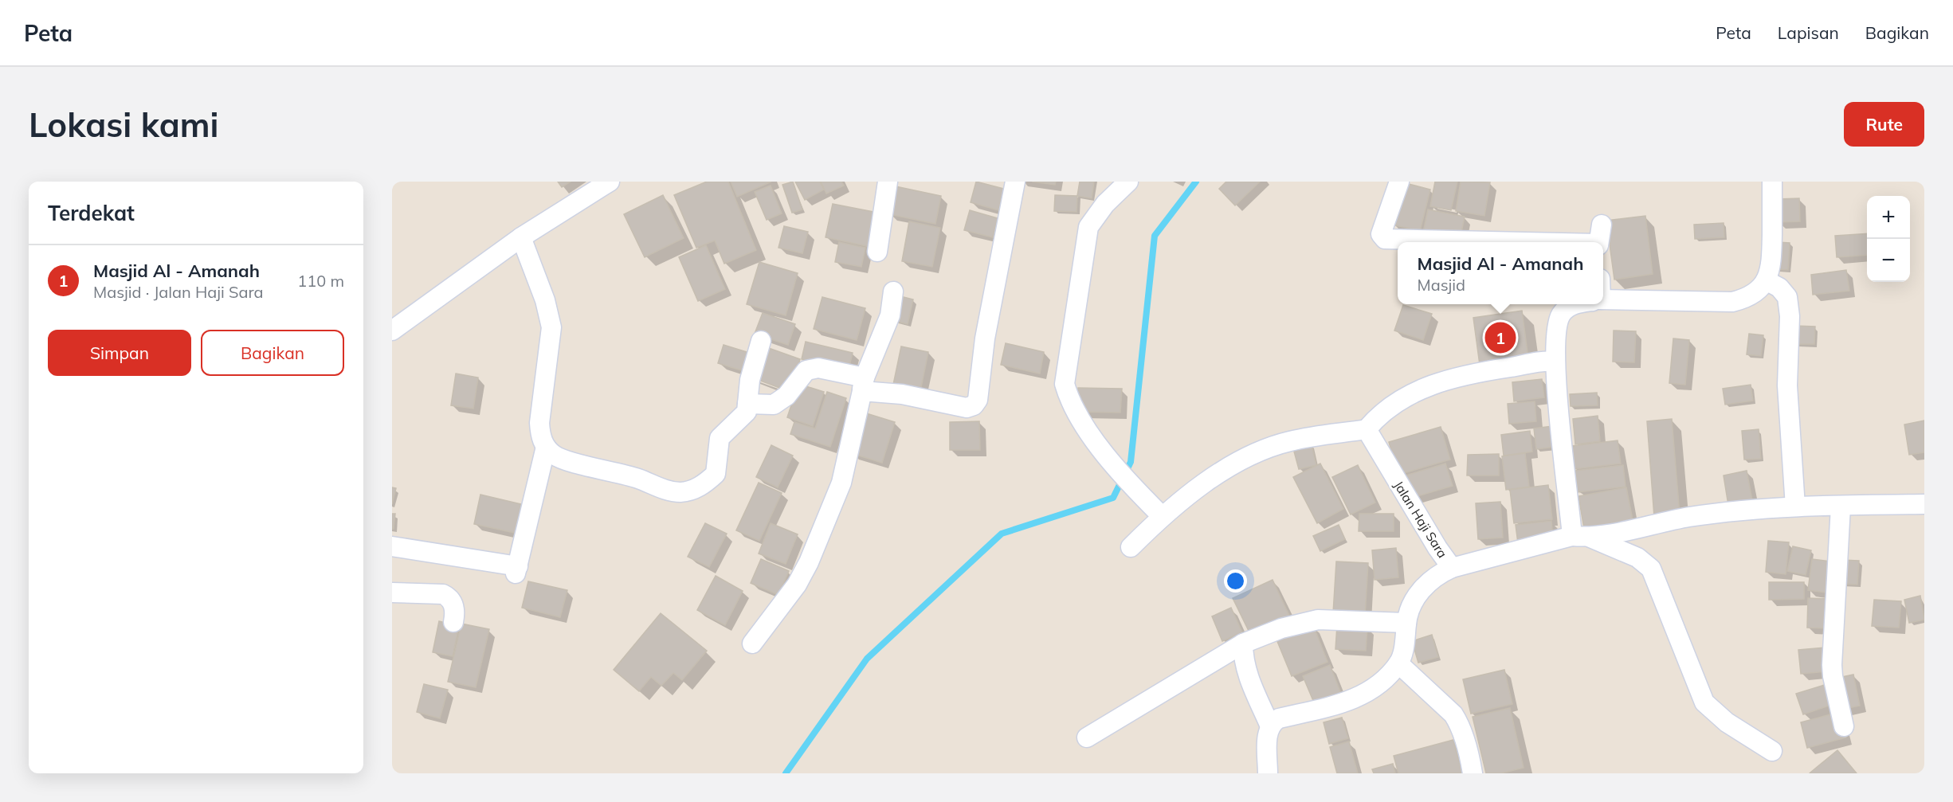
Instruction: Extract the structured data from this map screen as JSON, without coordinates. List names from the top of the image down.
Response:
{
  "streets": {
    "street": ["Jalan Haji Sara"]
  },
  "page": {
    "header": "Peta",
    "nav": ["Peta", "Lapisan", "Bagikan"],
    "buttons": [
      "Rute",
      ["Simpan", "Bagikan"]
    ],
    "title": "Lokasi kami",
    "heading": "Terdekat",
    "map_buttons": ["+", "−"],
    "popup": ["Masjid Al - Amanah", "Masjid"],
    "list": [
      {
        "mark": "1",
        "name": "Masjid Al - Amanah",
        "note": "Masjid · Jalan Haji Sara",
        "value": "110 m"
      }
    ],
    "pins": "1"
  }
}
